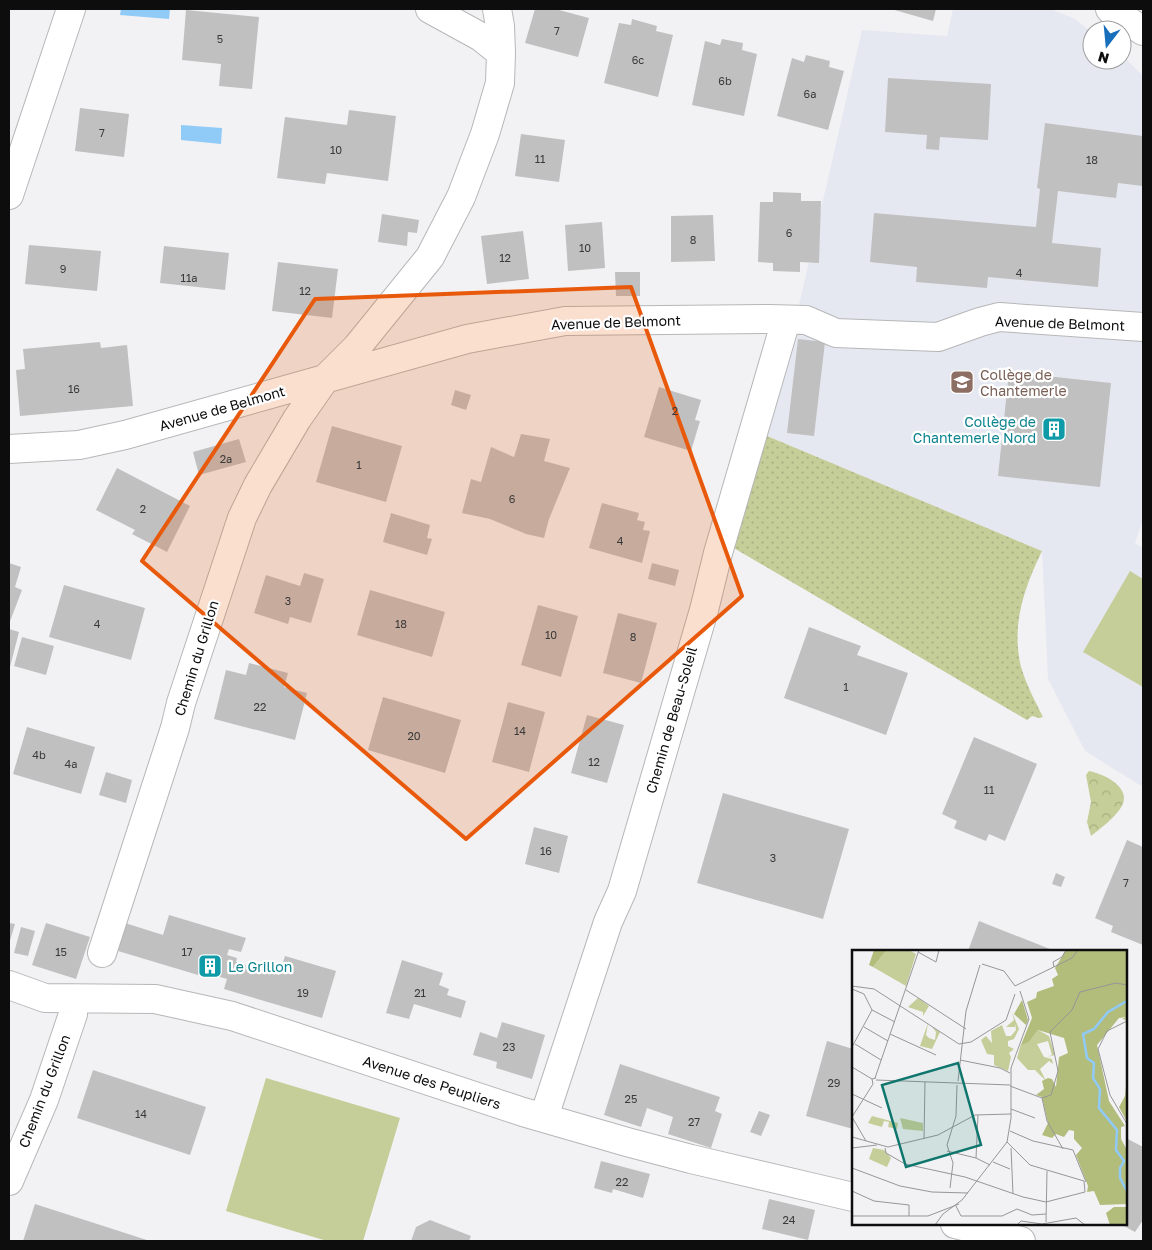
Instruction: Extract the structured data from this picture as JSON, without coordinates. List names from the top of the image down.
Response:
{
  "streets": {
    "street": [
      "Avenue de Belmont",
      "Chemin du Grillon",
      "Chemin de Beau-Soleil",
      "Avenue des Peupliers"
    ]
  },
  "crossings": [
    ["Avenue de Belmont", "Chemin du Grillon"],
    ["Avenue de Belmont", "Chemin de Beau-Soleil"],
    ["Chemin du Grillon", "Avenue des Peupliers"],
    ["Chemin de Beau-Soleil", "Avenue des Peupliers"]
  ],
  "places": {
    "school or university": ["Collège de Chantemerle"],
    "building": ["Collège de Chantemerle Nord", "Le Grillon"]
  },
  "house_numbers": [
    "7",
    "5",
    "6c",
    "6b",
    "6a",
    "7",
    "10",
    "11",
    "18",
    "6",
    "8",
    "10",
    "12",
    "9",
    "4",
    "11a",
    "12",
    "16",
    "2",
    "2a",
    "1",
    "6",
    "2",
    "4",
    "3",
    "4",
    "18",
    "10",
    "8",
    "1",
    "22",
    "14",
    "20",
    "4b",
    "12",
    "4a",
    "11",
    "16",
    "3",
    "7",
    "15",
    "17",
    "19",
    "21",
    "23",
    "29",
    "25",
    "14",
    "27",
    "22",
    "24"
  ],
  "north": "bottom"
}
